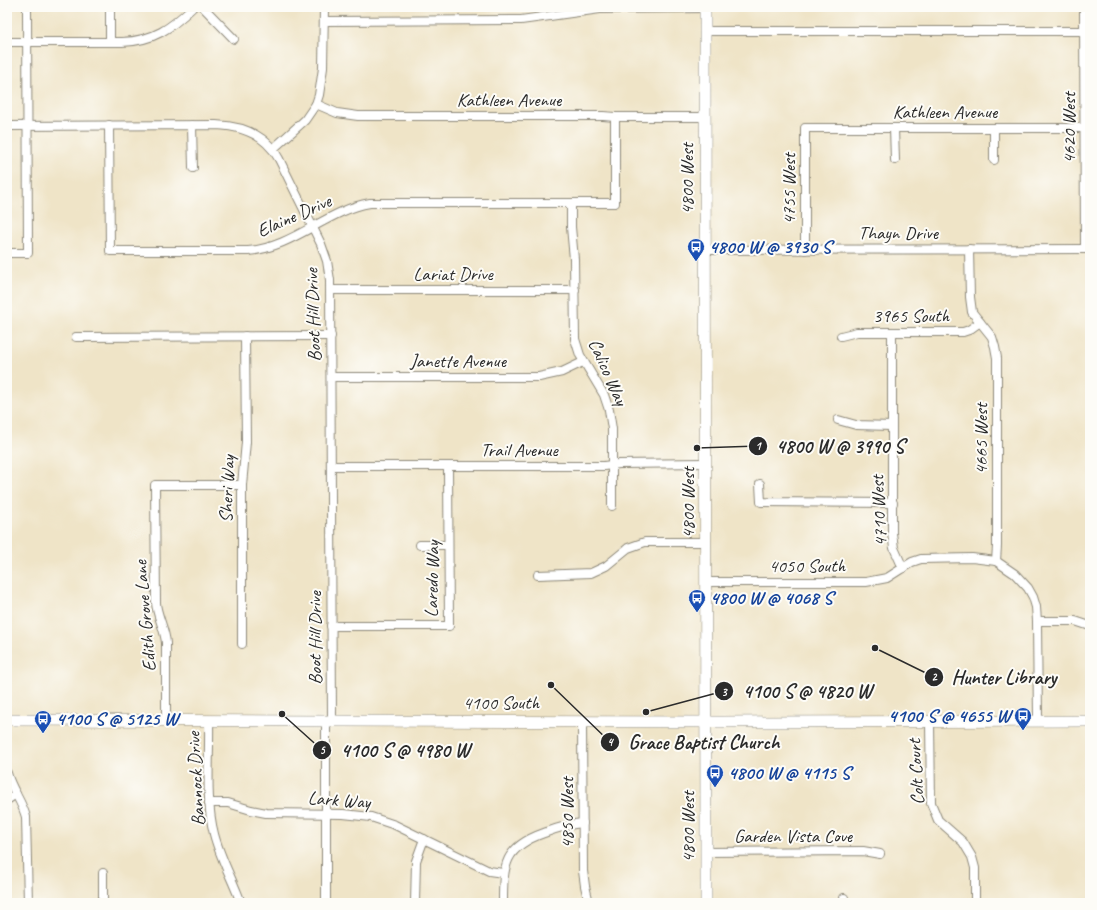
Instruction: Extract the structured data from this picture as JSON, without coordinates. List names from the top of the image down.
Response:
{
  "streets": {
    "main road": ["4800 West", "4100 South"],
    "street": [
      "Kathleen Avenue",
      "4620 West",
      "4755 West",
      "Elaine Drive",
      "Thayn Drive",
      "Lariat Drive",
      "Boot Hill Drive",
      "3965 South",
      "Janette Avenue",
      "Calico Way",
      "4665 West",
      "Trail Avenue",
      "Sheri Way",
      "4710 West",
      "4050 South",
      "Laredo Way",
      "Edith Grove Lane",
      "Colt Court",
      "Bannock Drive",
      "Lark Way",
      "4850 West",
      "Garden Vista Cove"
    ]
  },
  "crossings": [
    ["Kathleen Avenue", "4620 West"],
    ["Kathleen Avenue", "4800 West"],
    ["Kathleen Avenue", "4755 West"],
    ["Kathleen Avenue", "Elaine Drive"],
    ["4620 West", "Thayn Drive"],
    ["4800 West", "Thayn Drive"],
    ["4800 West", "Trail Avenue"],
    ["4800 West", "4050 South"],
    ["4800 West", "4100 South"],
    ["4800 West", "Garden Vista Cove"],
    ["4755 West", "Thayn Drive"],
    ["Elaine Drive", "Boot Hill Drive"],
    ["Elaine Drive", "Calico Way"],
    ["Thayn Drive", "4665 West"],
    ["Lariat Drive", "Boot Hill Drive"],
    ["Lariat Drive", "Calico Way"],
    ["Boot Hill Drive", "Janette Avenue"],
    ["Boot Hill Drive", "Trail Avenue"],
    ["Boot Hill Drive", "Laredo Way"],
    ["Boot Hill Drive", "4100 South"],
    ["Boot Hill Drive", "Lark Way"],
    ["3965 South", "4665 West"],
    ["3965 South", "4710 West"],
    ["Janette Avenue", "Calico Way"],
    ["Calico Way", "Trail Avenue"],
    ["4665 West", "4050 South"],
    ["Trail Avenue", "Laredo Way"],
    ["Sheri Way", "Edith Grove Lane"],
    ["4710 West", "4050 South"],
    ["Edith Grove Lane", "4100 South"],
    ["4100 South", "Colt Court"],
    ["4100 South", "Bannock Drive"],
    ["4100 South", "4850 West"],
    ["Bannock Drive", "Lark Way"]
  ],
  "places": {
    "bus stop": [
      "4800 W @ 3930 S",
      "4800 W @ 4068 S",
      "4100 S @ 4655 W",
      "4100 S @ 5125 W",
      "4800 W @ 4115 S"
    ],
    "other": [
      "4800 W @ 3990 S",
      "Hunter Library",
      "Grace Baptist Church",
      "4100 S @ 4820 W",
      "4100 S @ 4980 W"
    ]
  }
}
